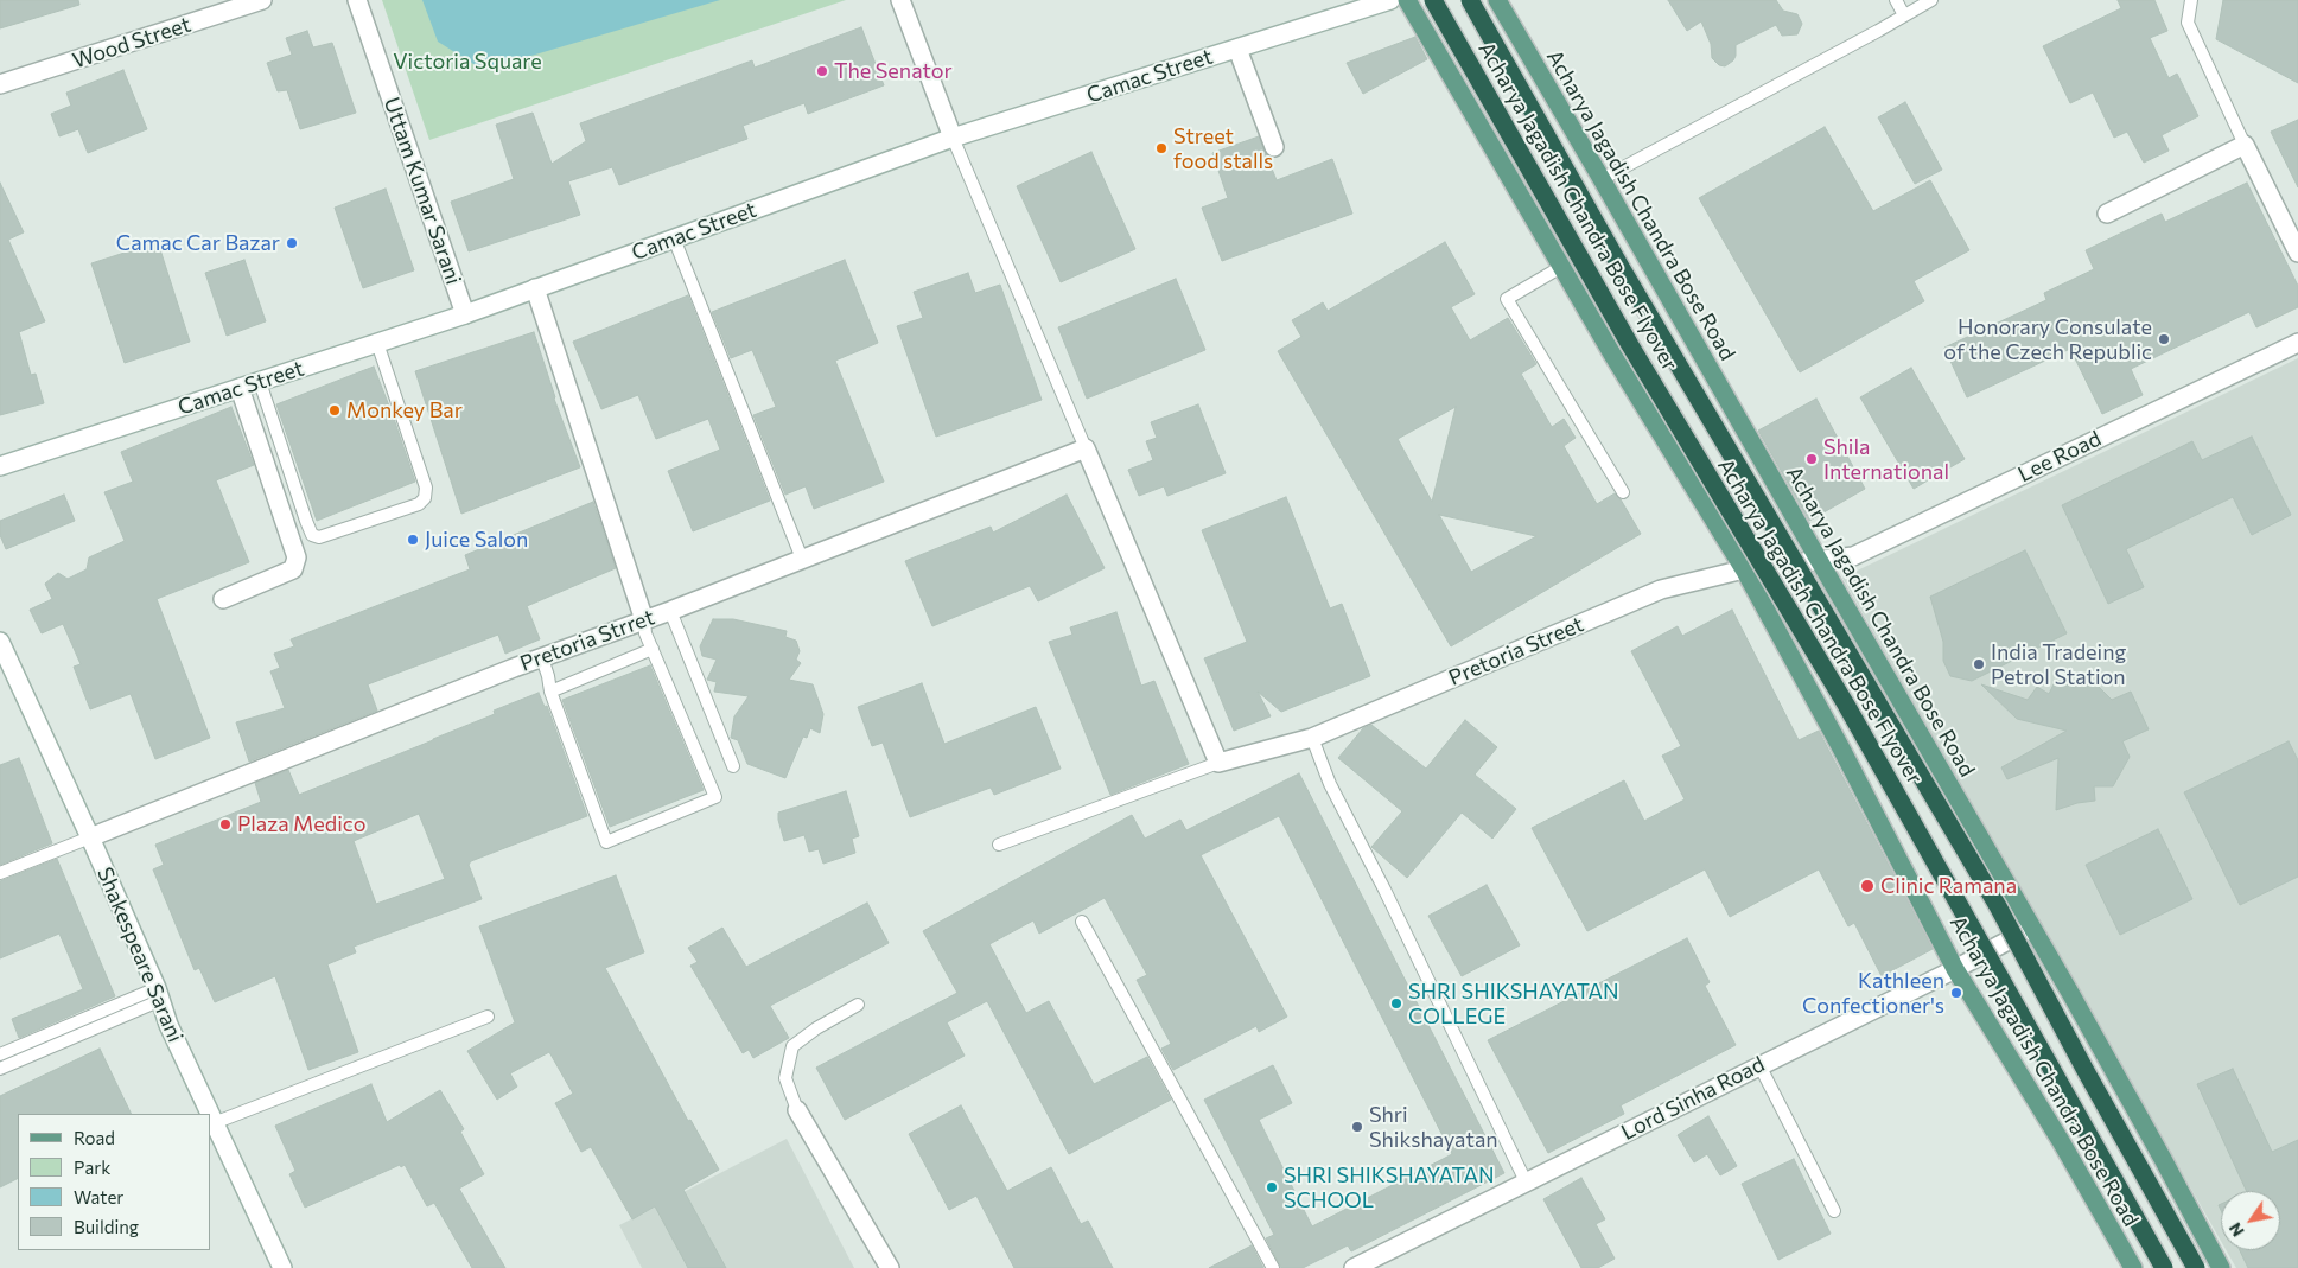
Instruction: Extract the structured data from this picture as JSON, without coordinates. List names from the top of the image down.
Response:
{
  "streets": {
    "highway": ["Acharya Jagadish Chandra Bose Flyover"],
    "main road": ["Acharya Jagadish Chandra Bose Road"],
    "street": [
      "Wood Street",
      "Camac Street",
      "Uttam Kumar Sarani",
      "Lee Road",
      "Pretoria Strret",
      "Pretoria Street",
      "Shakespeare Sarani",
      "Lord Sinha Road"
    ]
  },
  "crossings": [
    ["Camac Street", "Uttam Kumar Sarani"],
    ["Acharya Jagadish Chandra Bose Road", "Lee Road"],
    ["Acharya Jagadish Chandra Bose Road", "Pretoria Street"],
    ["Acharya Jagadish Chandra Bose Road", "Lord Sinha Road"],
    ["Lee Road", "Pretoria Street"],
    ["Pretoria Strret", "Shakespeare Sarani"]
  ],
  "parks": ["Victoria Square"],
  "places": [
    "The Senator",
    "Street food stalls",
    "Camac Car Bazar",
    "Honorary Consulate of the Czech Republic",
    "Monkey Bar",
    "Shila International",
    "Juice Salon",
    "India Tradeing Petrol Station",
    "Plaza Medico",
    "Clinic Ramana",
    "Kathleen Confectioner's",
    "SHRI SHIKSHAYATAN COLLEGE",
    "Shri Shikshayatan",
    "SHRI SHIKSHAYATAN SCHOOL"
  ],
  "legend": [
    "Road",
    "Park",
    "Water",
    "Building"
  ],
  "north": "bottom left"
}
